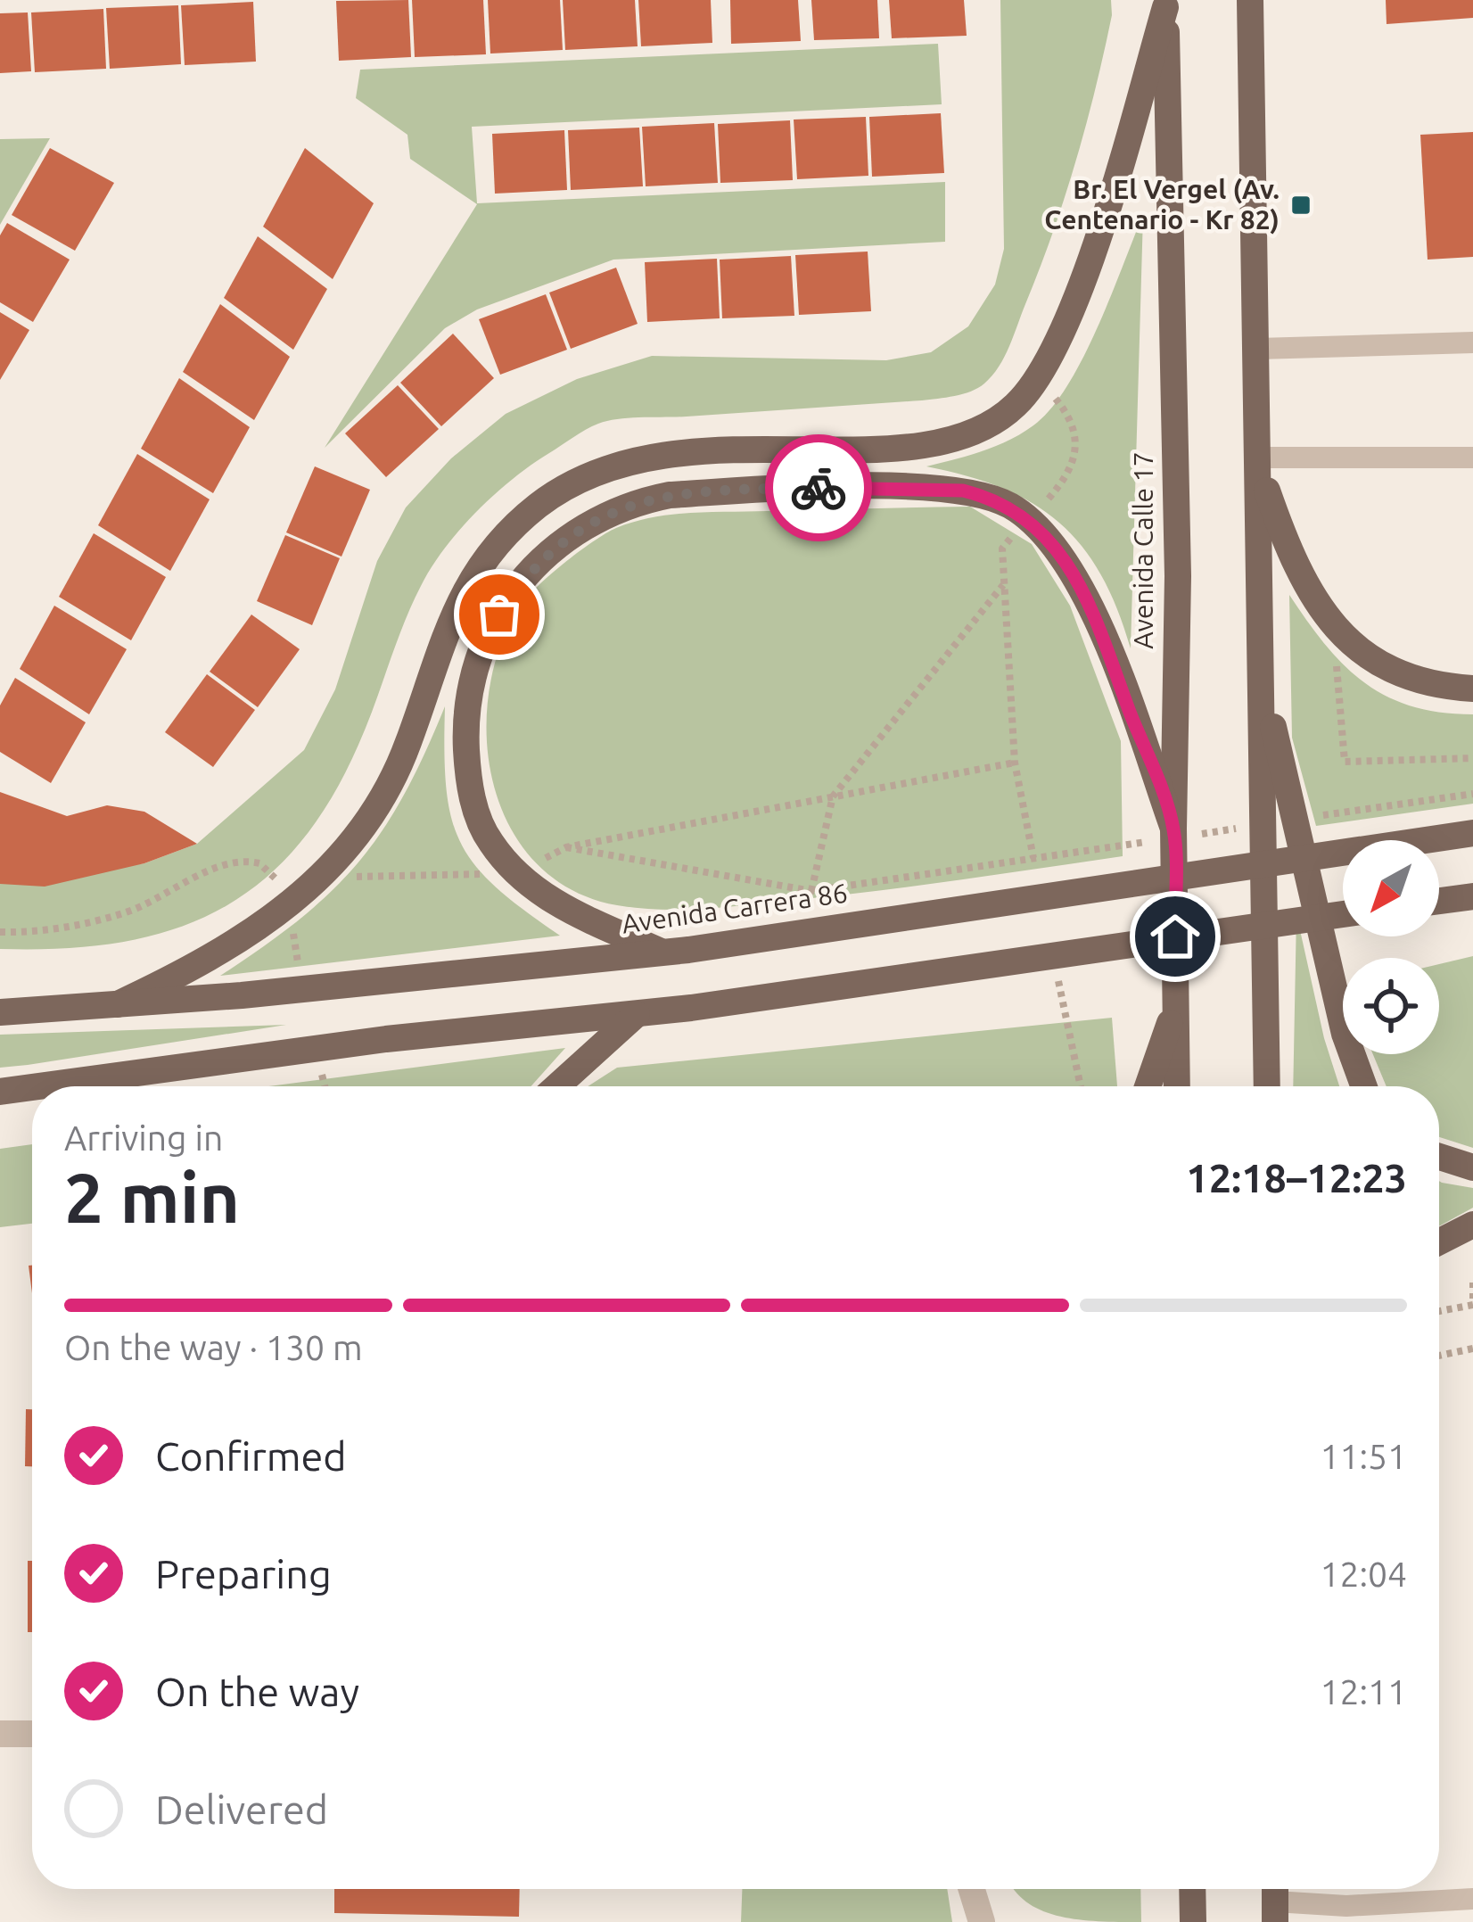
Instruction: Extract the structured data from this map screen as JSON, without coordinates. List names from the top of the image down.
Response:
{
  "streets": {
    "main road": ["Avenida Calle 17", "Avenida Carrera 86"]
  },
  "places": {
    "transit": ["Br. El Vergel (Av. Centenario - Kr 82)"]
  },
  "north": "bottom left",
  "page": {
    "heading": ["2 min", "Arriving in", "12:18–12:23"],
    "bar": "On the way · 130 m",
    "list": [
      ["Confirmed", "11:51"],
      ["Preparing", "12:04"],
      ["On the way", "12:11"],
      "Delivered"
    ]
  }
}
